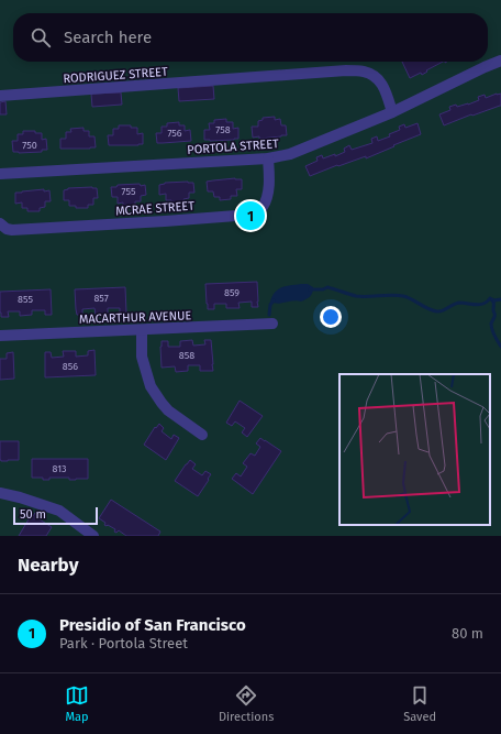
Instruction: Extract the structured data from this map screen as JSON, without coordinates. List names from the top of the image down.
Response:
{
  "streets": {
    "street": [
      "RODRIGUEZ STREET",
      "PORTOLA STREET",
      "MCRAE STREET",
      "MACARTHUR AVENUE"
    ]
  },
  "crossings": [
    ["RODRIGUEZ STREET", "PORTOLA STREET"],
    ["PORTOLA STREET", "MCRAE STREET"]
  ],
  "house_numbers": [
    "758",
    "756",
    "750",
    "755",
    "859",
    "857",
    "855",
    "858",
    "856",
    "813"
  ],
  "scale_bar": "50 m",
  "page": {
    "search": "Search here",
    "pins": "1",
    "scale": "50 m",
    "heading": "Nearby",
    "list": [
      {
        "mark": "1",
        "name": "Presidio of San Francisco",
        "note": "Park · Portola Street",
        "value": "80 m"
      }
    ],
    "nav": ["Map", "Directions", "Saved"]
  }
}
